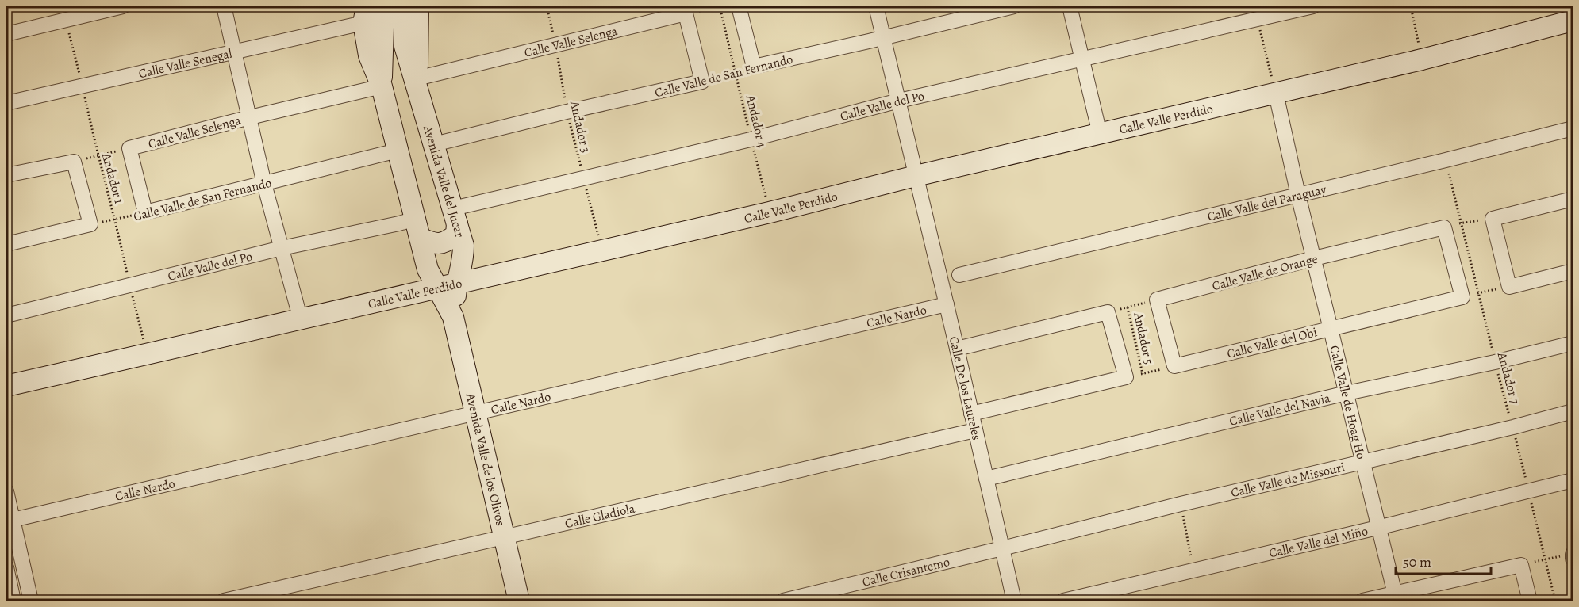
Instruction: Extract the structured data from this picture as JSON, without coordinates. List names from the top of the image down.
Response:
{
  "streets": {
    "street": [
      "Calle Valle Selenga",
      "Calle Valle Senegal",
      "Calle Valle de San Fernando",
      "Calle Valle del Po",
      "Calle Valle Perdido",
      "Avenida Valle del Jucar",
      "Calle Valle del Paraguay",
      "Calle Valle de Orange",
      "Calle Nardo",
      "Calle Valle del Obi",
      "Calle De los Laureles",
      "Calle Valle de Hoag Ho",
      "Calle Valle del Navia",
      "Avenida Valle de los Olivos",
      "Calle Valle de Missouri",
      "Calle Gladiola",
      "Calle Valle del Miño",
      "Calle Crisantemo"
    ],
    "path": [
      "Andador 4",
      "Andador 3",
      "Andador 1",
      "Andador 5",
      "Andador 7"
    ]
  },
  "crossings": [
    ["Calle Valle Selenga", "Andador 3"],
    ["Calle Valle Selenga", "Avenida Valle del Jucar"],
    ["Calle Valle Senegal", "Andador 1"],
    ["Calle Valle de San Fernando", "Andador 4"],
    ["Calle Valle de San Fernando", "Andador 3"],
    ["Calle Valle de San Fernando", "Andador 1"],
    ["Calle Valle de San Fernando", "Avenida Valle del Jucar"],
    ["Calle Valle de San Fernando", "Calle De los Laureles"],
    ["Calle Valle del Po", "Andador 4"],
    ["Calle Valle del Po", "Andador 3"],
    ["Calle Valle del Po", "Andador 1"],
    ["Calle Valle del Po", "Avenida Valle del Jucar"],
    ["Calle Valle del Po", "Calle De los Laureles"],
    ["Calle Valle Perdido", "Andador 4"],
    ["Calle Valle Perdido", "Andador 3"],
    ["Calle Valle Perdido", "Andador 1"],
    ["Calle Valle Perdido", "Avenida Valle del Jucar"],
    ["Calle Valle Perdido", "Calle De los Laureles"],
    ["Calle Valle Perdido", "Calle Valle de Hoag Ho"],
    ["Calle Valle Perdido", "Avenida Valle de los Olivos"],
    ["Avenida Valle del Jucar", "Avenida Valle de los Olivos"],
    ["Calle Valle del Paraguay", "Andador 7"],
    ["Calle Valle del Paraguay", "Calle Valle de Hoag Ho"],
    ["Calle Valle de Orange", "Calle Valle de Hoag Ho"],
    ["Calle Nardo", "Calle De los Laureles"],
    ["Calle Nardo", "Avenida Valle de los Olivos"],
    ["Calle Valle del Obi", "Calle Valle de Hoag Ho"],
    ["Andador 7", "Calle Valle del Navia"],
    ["Andador 7", "Calle Valle de Missouri"],
    ["Andador 7", "Calle Valle del Miño"],
    ["Calle De los Laureles", "Calle Valle del Navia"],
    ["Calle De los Laureles", "Calle Valle de Missouri"],
    ["Calle De los Laureles", "Calle Gladiola"],
    ["Calle De los Laureles", "Calle Crisantemo"],
    ["Calle Valle de Hoag Ho", "Calle Valle del Navia"],
    ["Calle Valle de Hoag Ho", "Calle Valle de Missouri"],
    ["Calle Valle de Hoag Ho", "Calle Valle del Miño"],
    ["Avenida Valle de los Olivos", "Calle Gladiola"],
    ["Calle Valle de Missouri", "Calle Crisantemo"]
  ],
  "scale_bar": "50 m"
}
